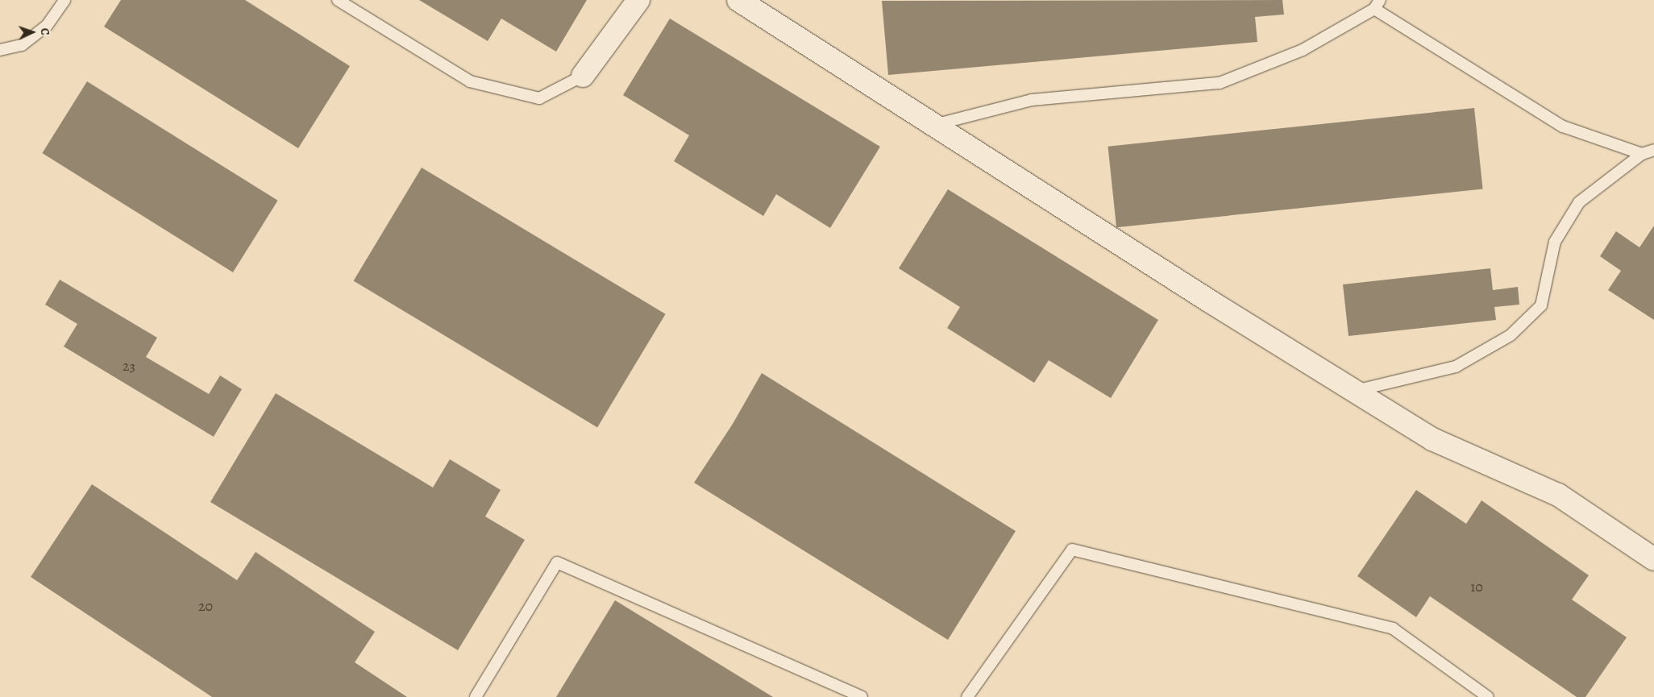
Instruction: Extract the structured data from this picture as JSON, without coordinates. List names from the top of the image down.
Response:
{
  "house_numbers": ["23", "10", "20"],
  "north": "right"
}
